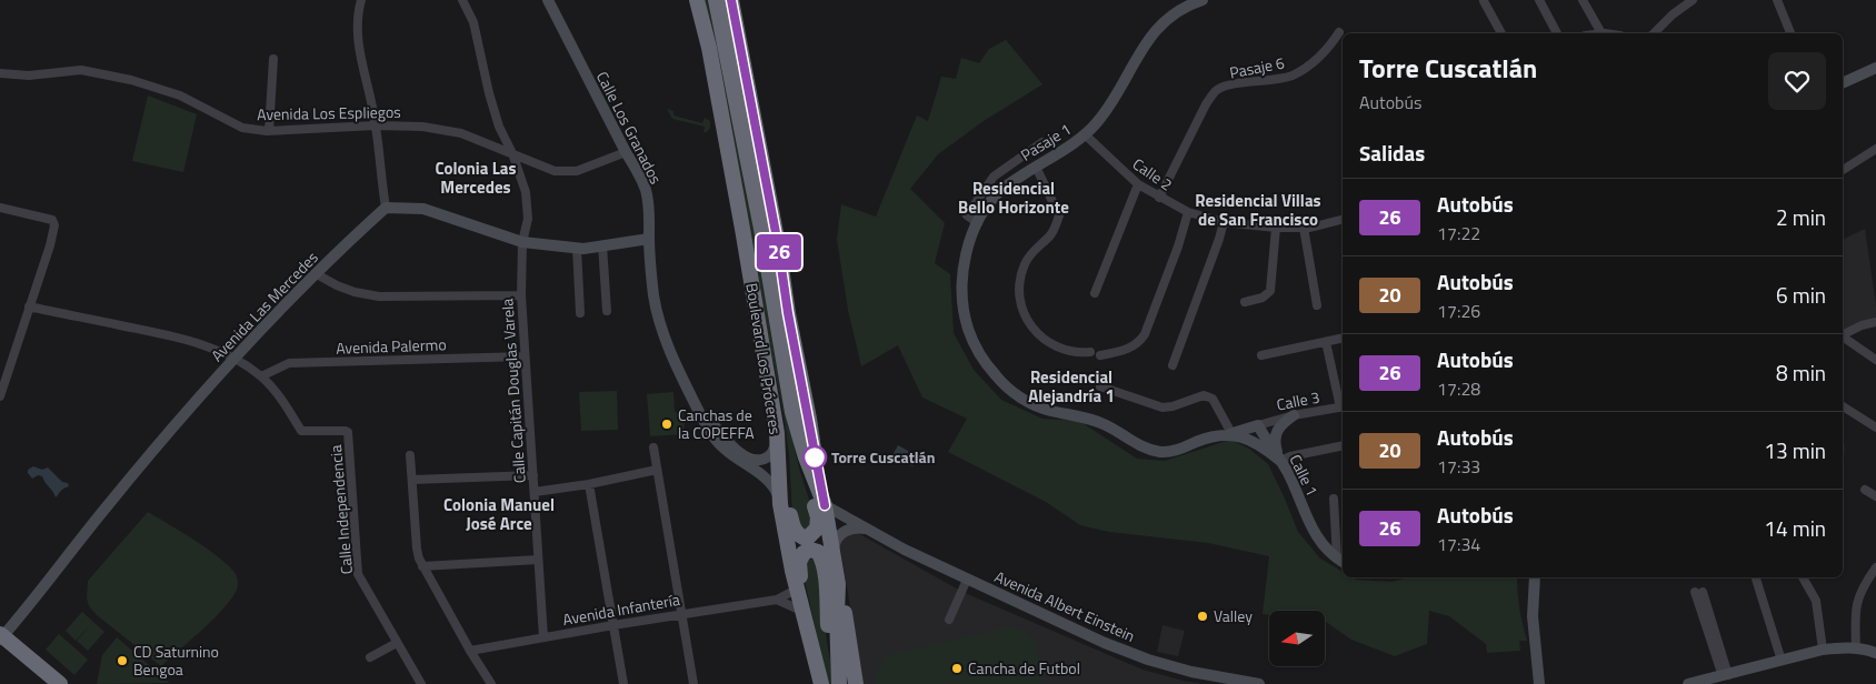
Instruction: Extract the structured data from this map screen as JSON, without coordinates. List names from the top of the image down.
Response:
{
  "streets": {
    "highway": ["Boulevard Los Próceres"],
    "street": [
      "Pasaje 6",
      "Avenida Los Espliegos",
      "Calle Los Granados",
      "Pasaje 1",
      "Calle 2",
      "Avenida Las Mercedes",
      "Avenida Palermo",
      "Calle Capitán Douglas Varela",
      "Calle 3",
      "Calle 1",
      "Calle Independencia",
      "Avenida Albert Einstein",
      "Avenida Infantería"
    ]
  },
  "crossings": [
    ["Pasaje 6", "Calle 2"],
    ["Avenida Los Espliegos", "Calle Los Granados"],
    ["Avenida Los Espliegos", "Calle Capitán Douglas Varela"],
    ["Calle Los Granados", "Boulevard Los Próceres"],
    ["Pasaje 1", "Calle 2"],
    ["Avenida Palermo", "Calle Capitán Douglas Varela"],
    ["Avenida Palermo", "Calle Independencia"],
    ["Boulevard Los Próceres", "Avenida Albert Einstein"],
    ["Boulevard Los Próceres", "Avenida Infantería"],
    ["Calle Capitán Douglas Varela", "Avenida Infantería"],
    ["Calle 3", "Calle 1"]
  ],
  "districts": [
    "Colonia Las Mercedes",
    "Residencial Bello Horizonte",
    "Residencial Villas de San Francisco",
    "Residencial Alejandría 1",
    "Colonia Manuel José Arce"
  ],
  "places": [
    "Canchas de la COPEFFA",
    "Torre Cuscatlán",
    "Valley",
    "CD Saturnino Bengoa",
    "Cancha de Futbol"
  ],
  "lines": ["bus line 26"],
  "north": "left",
  "page": {
    "on_map": "26",
    "heading": [
      ["Torre Cuscatlán", "Autobús"],
      "Salidas"
    ],
    "list": [
      {
        "mark": "26",
        "name": "Autobús",
        "note": "17:22",
        "value": "2 min"
      },
      {
        "mark": "20",
        "name": "Autobús",
        "note": "17:26",
        "value": "6 min"
      },
      {
        "mark": "26",
        "name": "Autobús",
        "note": "17:28",
        "value": "8 min"
      },
      {
        "mark": "20",
        "name": "Autobús",
        "note": "17:33",
        "value": "13 min"
      },
      {
        "mark": "26",
        "name": "Autobús",
        "note": "17:34",
        "value": "14 min"
      }
    ]
  }
}
